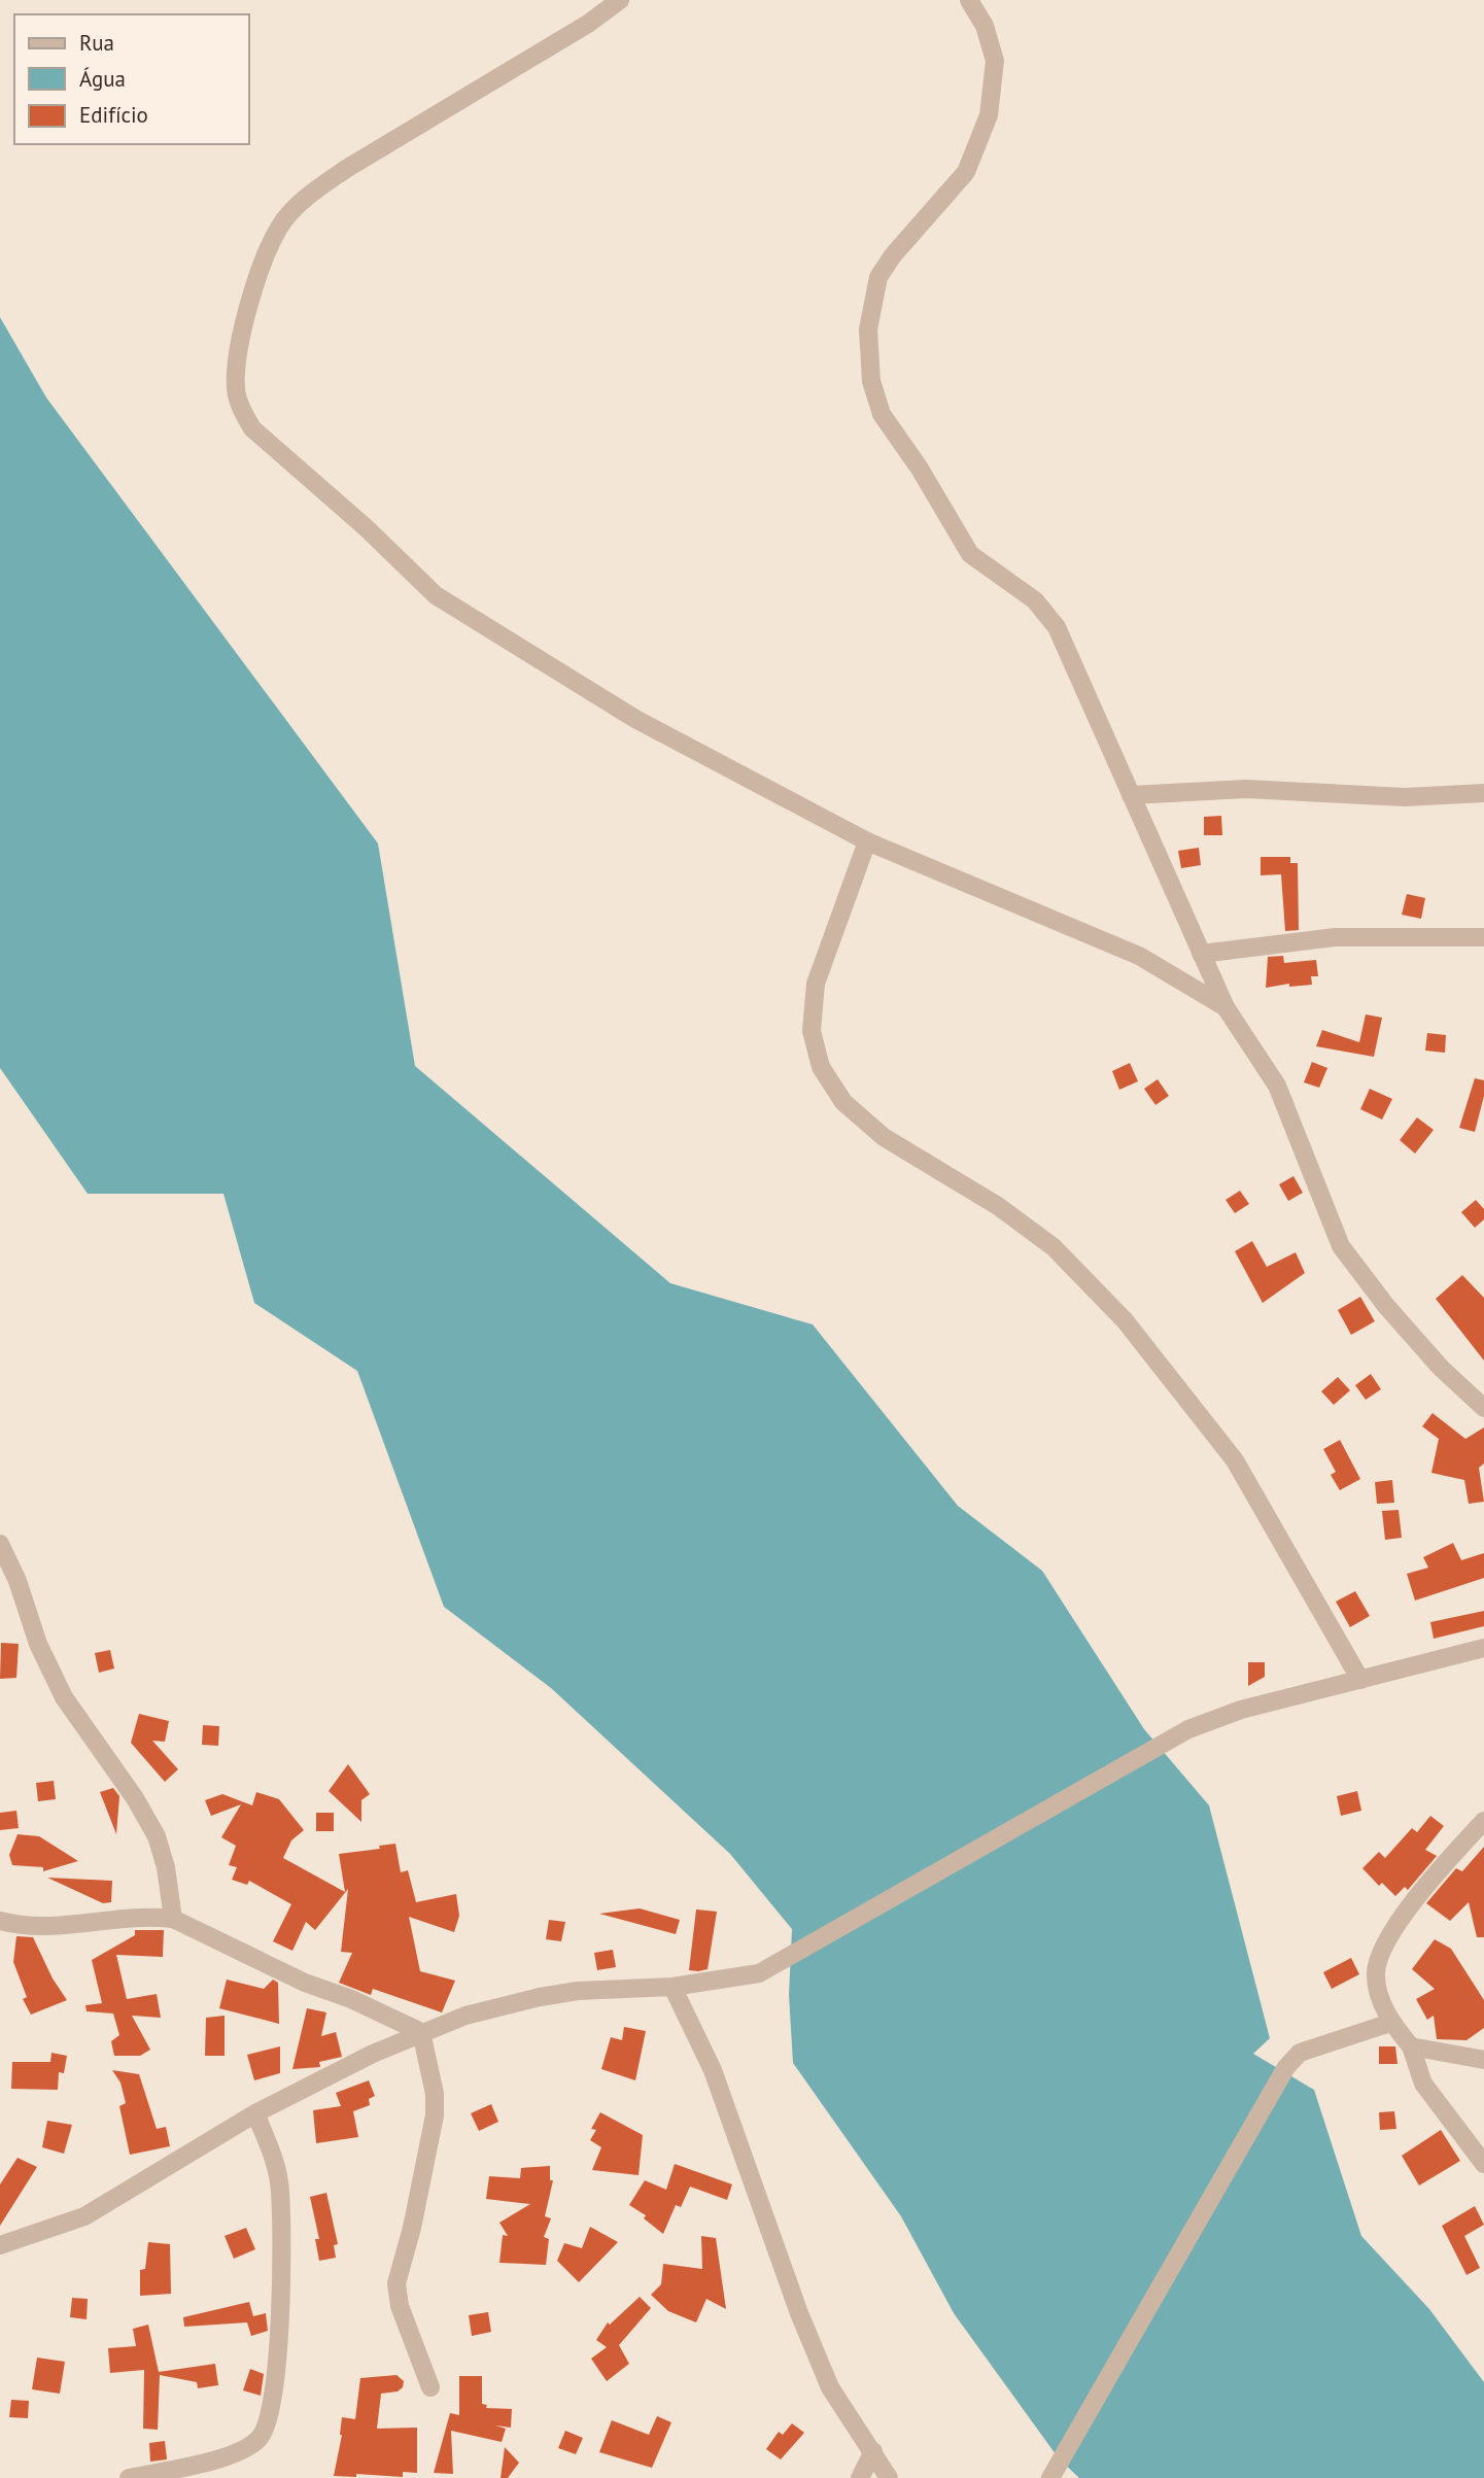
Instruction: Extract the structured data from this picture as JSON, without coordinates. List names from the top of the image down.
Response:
{
  "legend": ["Rua", "Água", "Edifício"]
}
